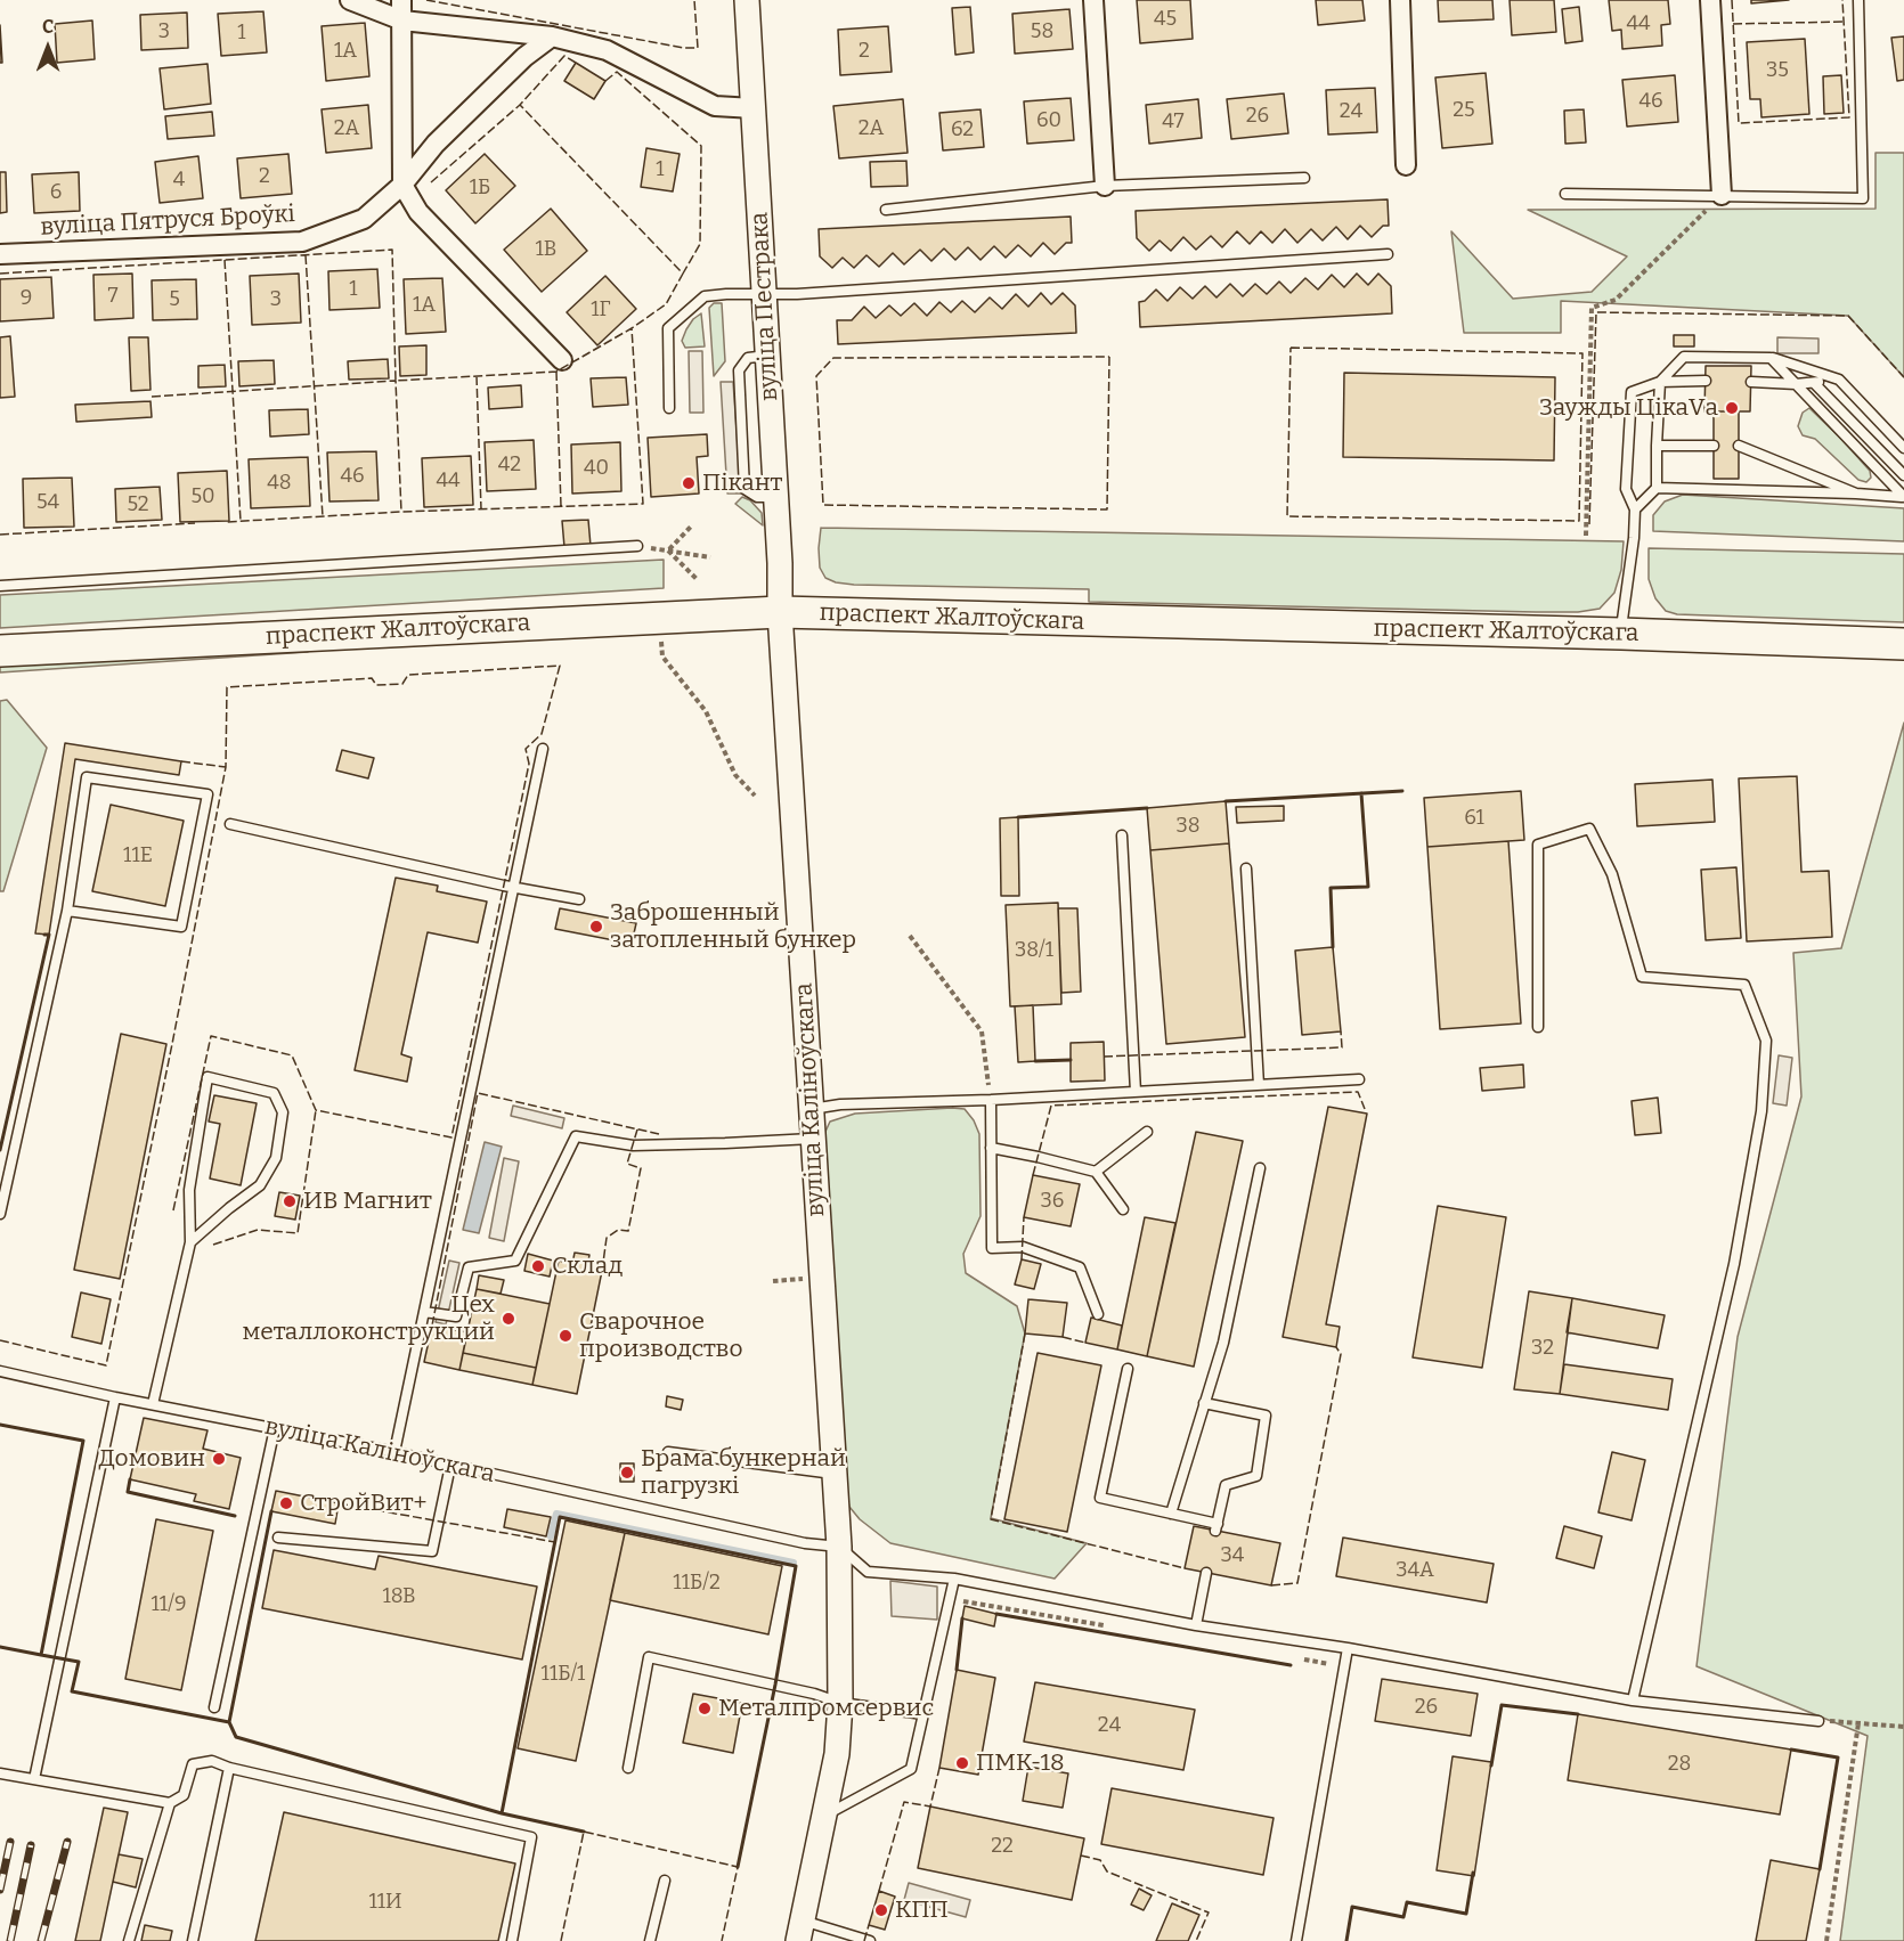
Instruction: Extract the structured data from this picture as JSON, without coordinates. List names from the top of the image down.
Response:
{
  "streets": {
    "main road": ["праспект Жалтоўскага"],
    "street": ["вуліца Пятруся Броўкі", "вуліца Пестрака", "вуліца Каліноўскага"]
  },
  "crossings": [
    ["вуліца Пестрака", "праспект Жалтоўскага"],
    ["вуліца Пестрака", "вуліца Каліноўскага"],
    ["праспект Жалтоўскага", "вуліца Каліноўскага"]
  ],
  "places": [
    "Заужды ЦікаVа",
    "Пікант",
    "Заброшенный затопленный бункер",
    "ИВ Магнит",
    "Склад",
    "Цех металлоконструкций",
    "Сварочное производство",
    "Домовин",
    "Брама бункернай пагрузкі",
    "СтройВит+",
    "Металпромсервис",
    "ПМК-18",
    "КПП"
  ],
  "house_numbers": [
    "45",
    "44",
    "3",
    "58",
    "1",
    "1А",
    "2",
    "35",
    "46",
    "25",
    "24",
    "26",
    "60",
    "47",
    "2А",
    "2А",
    "62",
    "1",
    "2",
    "4",
    "1Б",
    "6",
    "1В",
    "1",
    "7",
    "9",
    "5",
    "3",
    "1А",
    "1Г",
    "42",
    "40",
    "46",
    "44",
    "48",
    "50",
    "54",
    "52",
    "61",
    "38",
    "11Е",
    "38/1",
    "36",
    "32",
    "34",
    "34А",
    "11Б/2",
    "18В",
    "11/9",
    "11Б/1",
    "26",
    "24",
    "28",
    "22",
    "11И"
  ],
  "north": "top"
}
